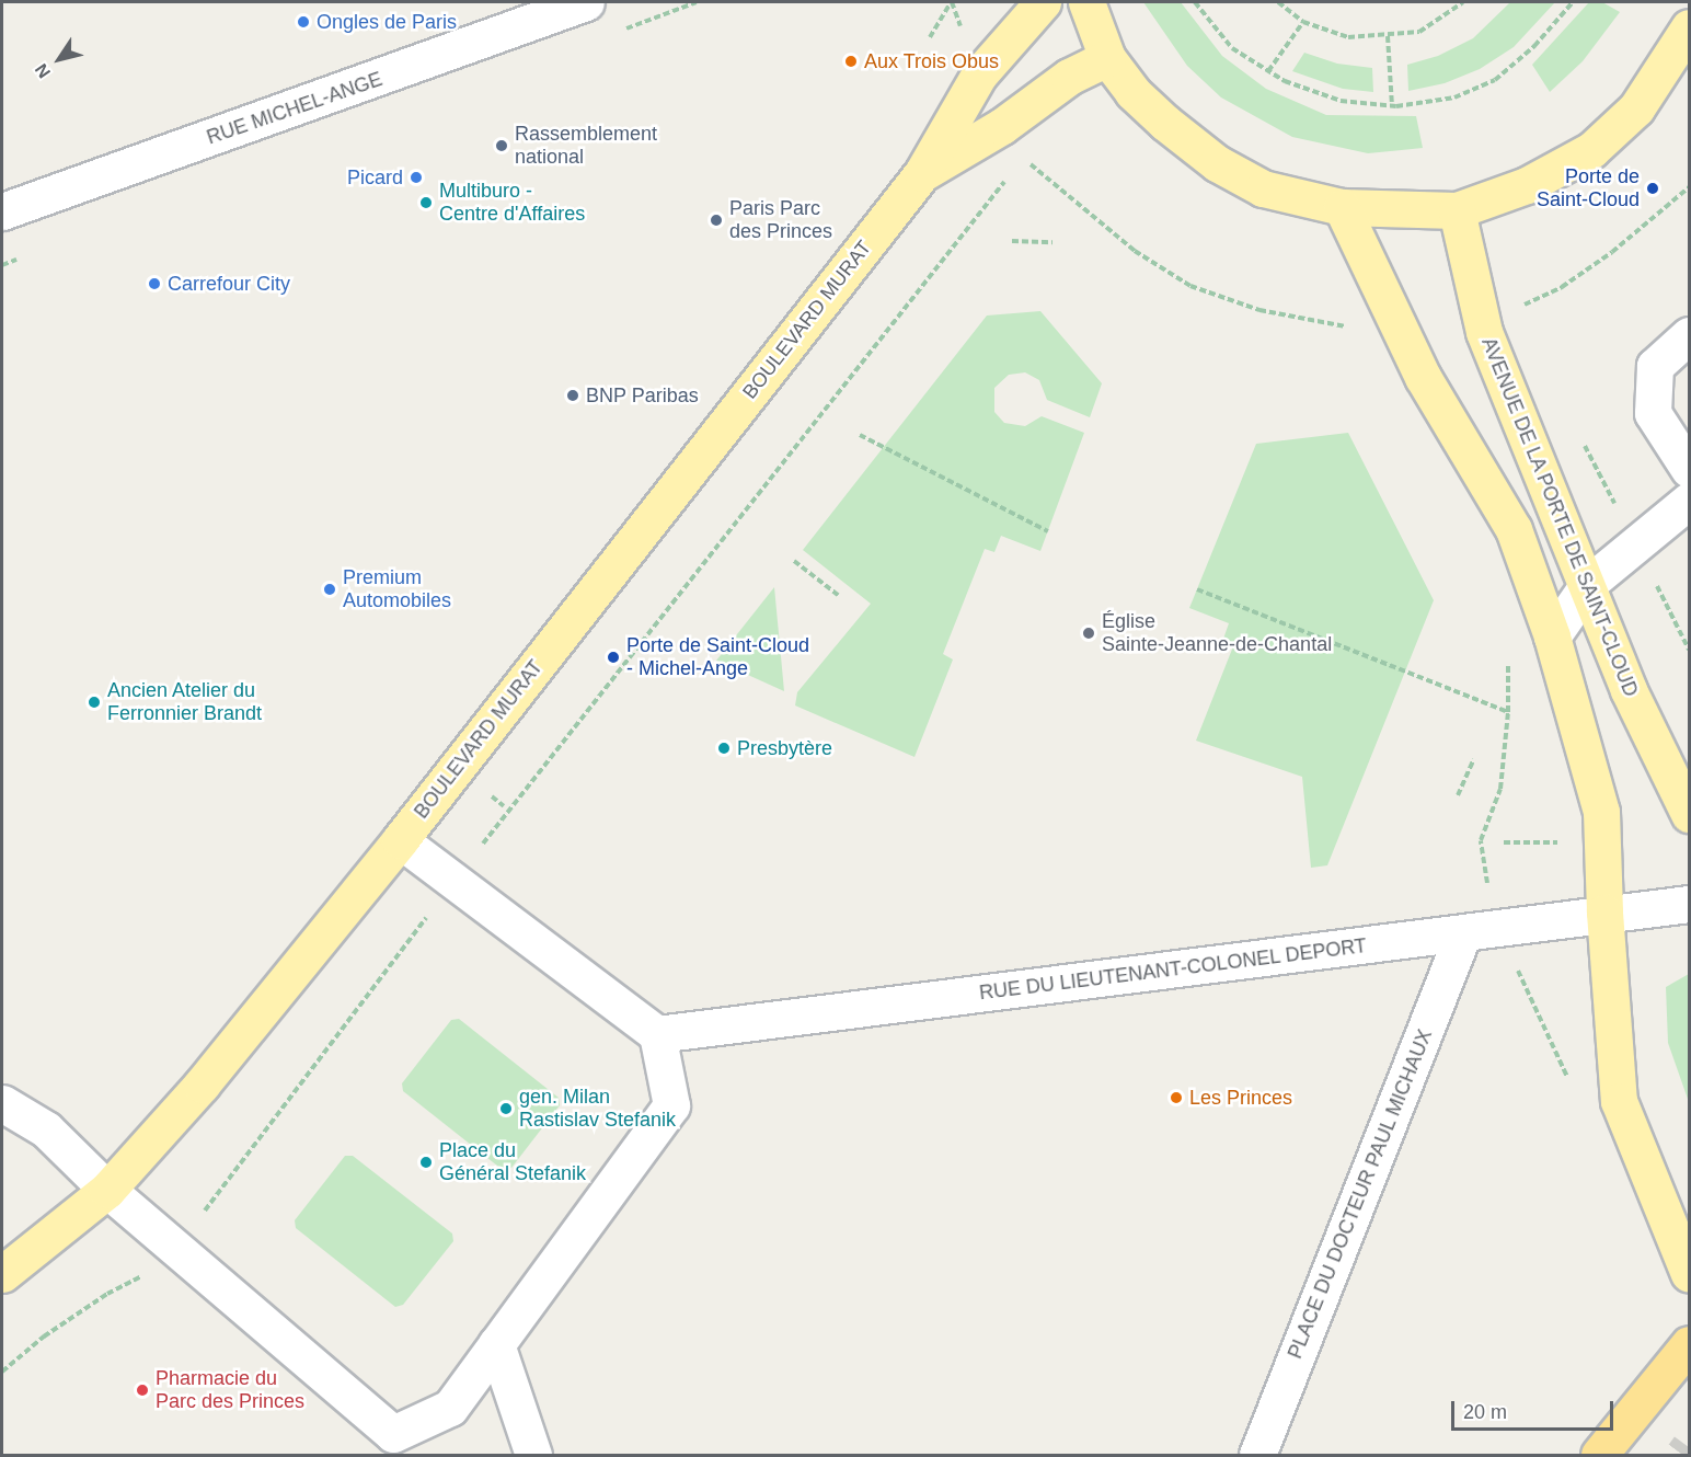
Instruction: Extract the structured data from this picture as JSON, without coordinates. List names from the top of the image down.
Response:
{
  "streets": {
    "main road": ["BOULEVARD MURAT", "AVENUE DE LA PORTE DE SAINT-CLOUD"],
    "street": ["RUE MICHEL-ANGE", "RUE DU LIEUTENANT-COLONEL DEPORT", "PLACE DU DOCTEUR PAUL MICHAUX"]
  },
  "crossings": [
    ["RUE DU LIEUTENANT-COLONEL DEPORT", "PLACE DU DOCTEUR PAUL MICHAUX"]
  ],
  "places": [
    "Ongles de Paris",
    "Aux Trois Obus",
    "Rassemblement national",
    "Picard",
    "Porte de Saint-Cloud",
    "Multiburo - Centre d'Affaires",
    "Paris Parc des Princes",
    "Carrefour City",
    "BNP Paribas",
    "Premium Automobiles",
    "Église Sainte-Jeanne-de-Chantal",
    "Porte de Saint-Cloud - Michel-Ange",
    "Ancien Atelier du Ferronnier Brandt",
    "Presbytère",
    "Les Princes",
    "gen. Milan Rastislav Stefanik",
    "Place du Général Stefanik",
    "Pharmacie du Parc des Princes"
  ],
  "scale_bar": "20 m",
  "north": "bottom left"
}
